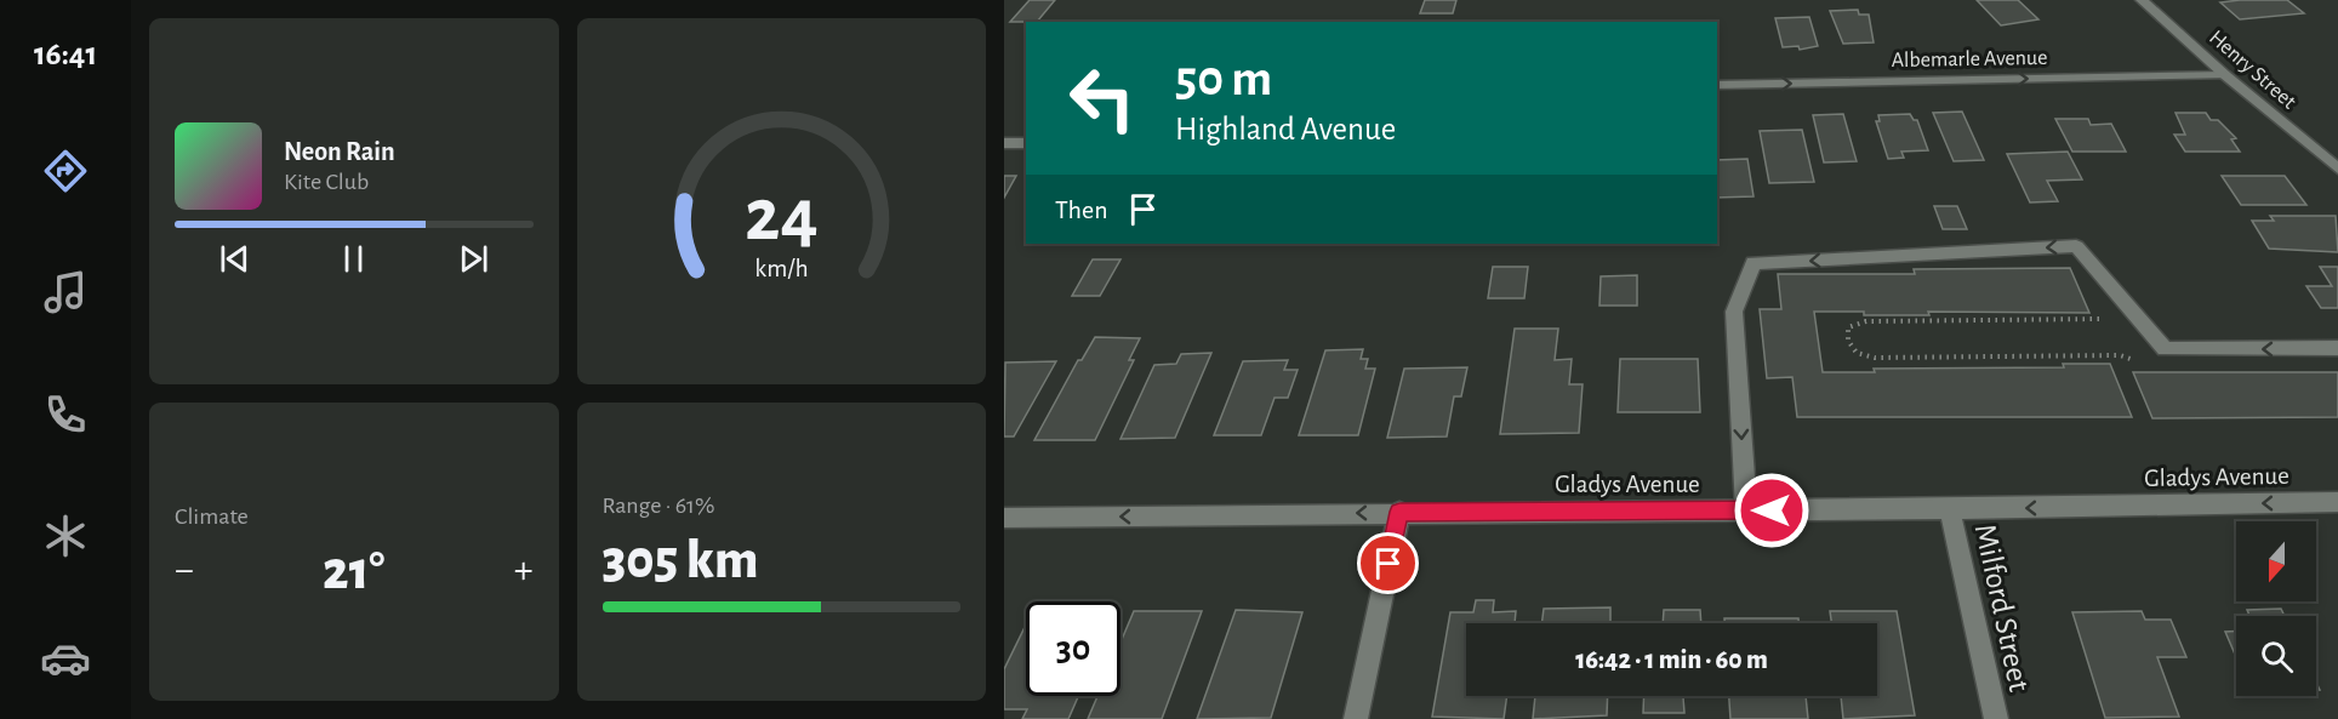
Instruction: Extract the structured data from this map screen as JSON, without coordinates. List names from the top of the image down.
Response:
{
  "streets": {
    "street": [
      "Albemarle Avenue",
      "Henry Street",
      "Gladys Avenue",
      "Milford Street"
    ]
  },
  "crossings": [
    ["Albemarle Avenue", "Henry Street"],
    ["Gladys Avenue", "Milford Street"]
  ],
  "one_way": ["Albemarle Avenue", "Gladys Avenue"],
  "north": "bottom",
  "page": {
    "tabs": "16:41",
    "turn": ["50 m", "Highland Avenue"],
    "song": ["Neon Rain", "Kite Club"],
    "then": "Then",
    "tile": [
      "Climate",
      ["Range · 61%", "305 km"]
    ],
    "heat": ["−", "21°", "+"],
    "limit": "30",
    "trip": "16:42 · 1 min · 60 m",
    "gauge": ["24", "km/h"]
  }
}
